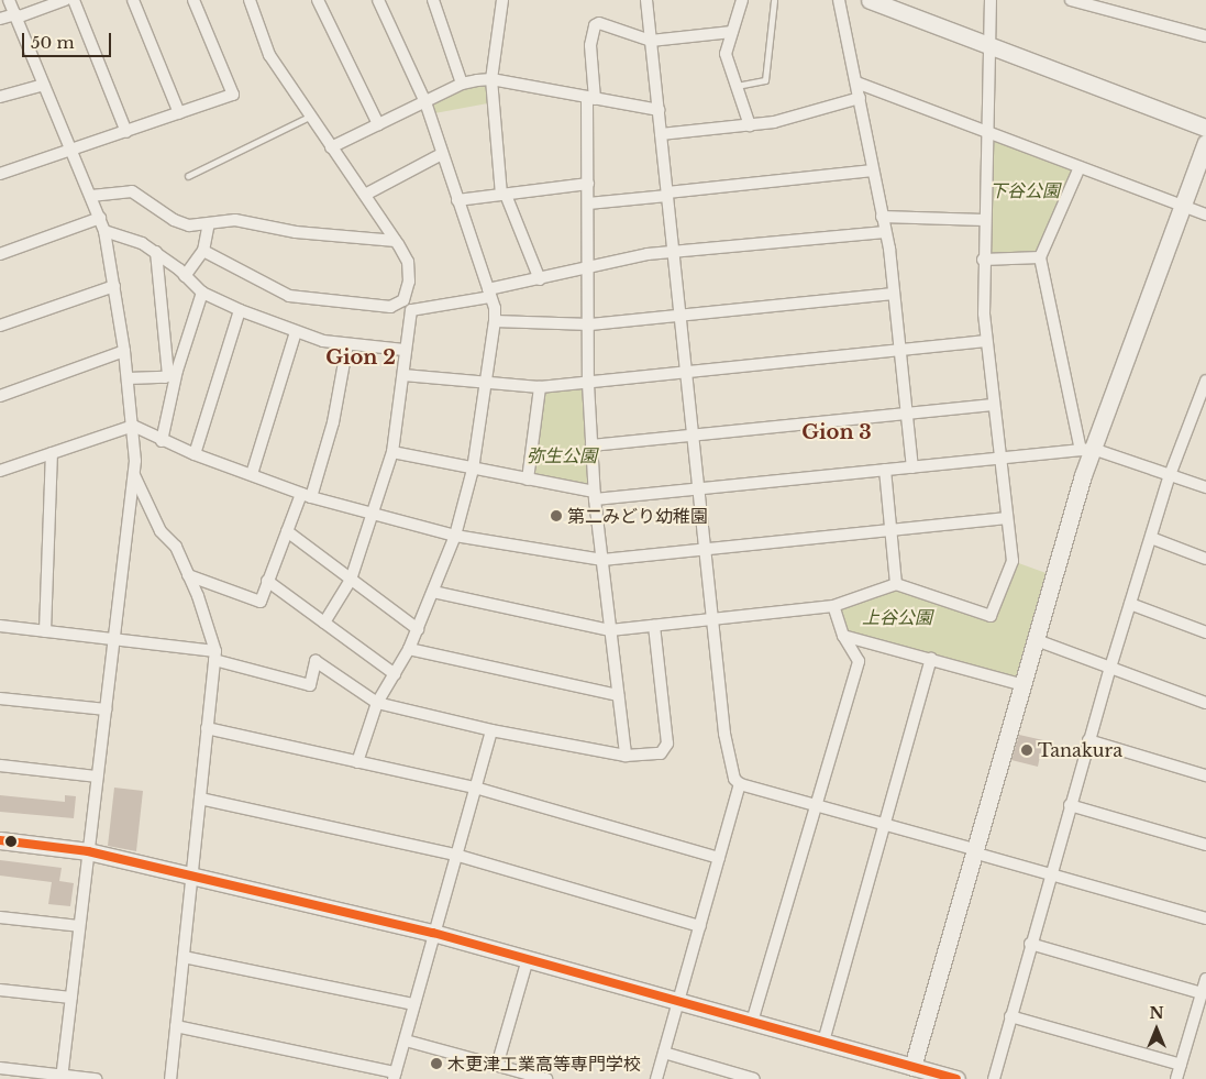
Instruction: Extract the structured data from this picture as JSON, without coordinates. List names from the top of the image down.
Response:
{
  "districts": ["Gion 2", "Gion 3"],
  "parks": ["下谷公園", "弥生公園", "上谷公園"],
  "places": ["第二みどり幼稚園", "Tanakura", "木更津工業高等専門学校"],
  "scale_bar": "50 m",
  "north": "top"
}
